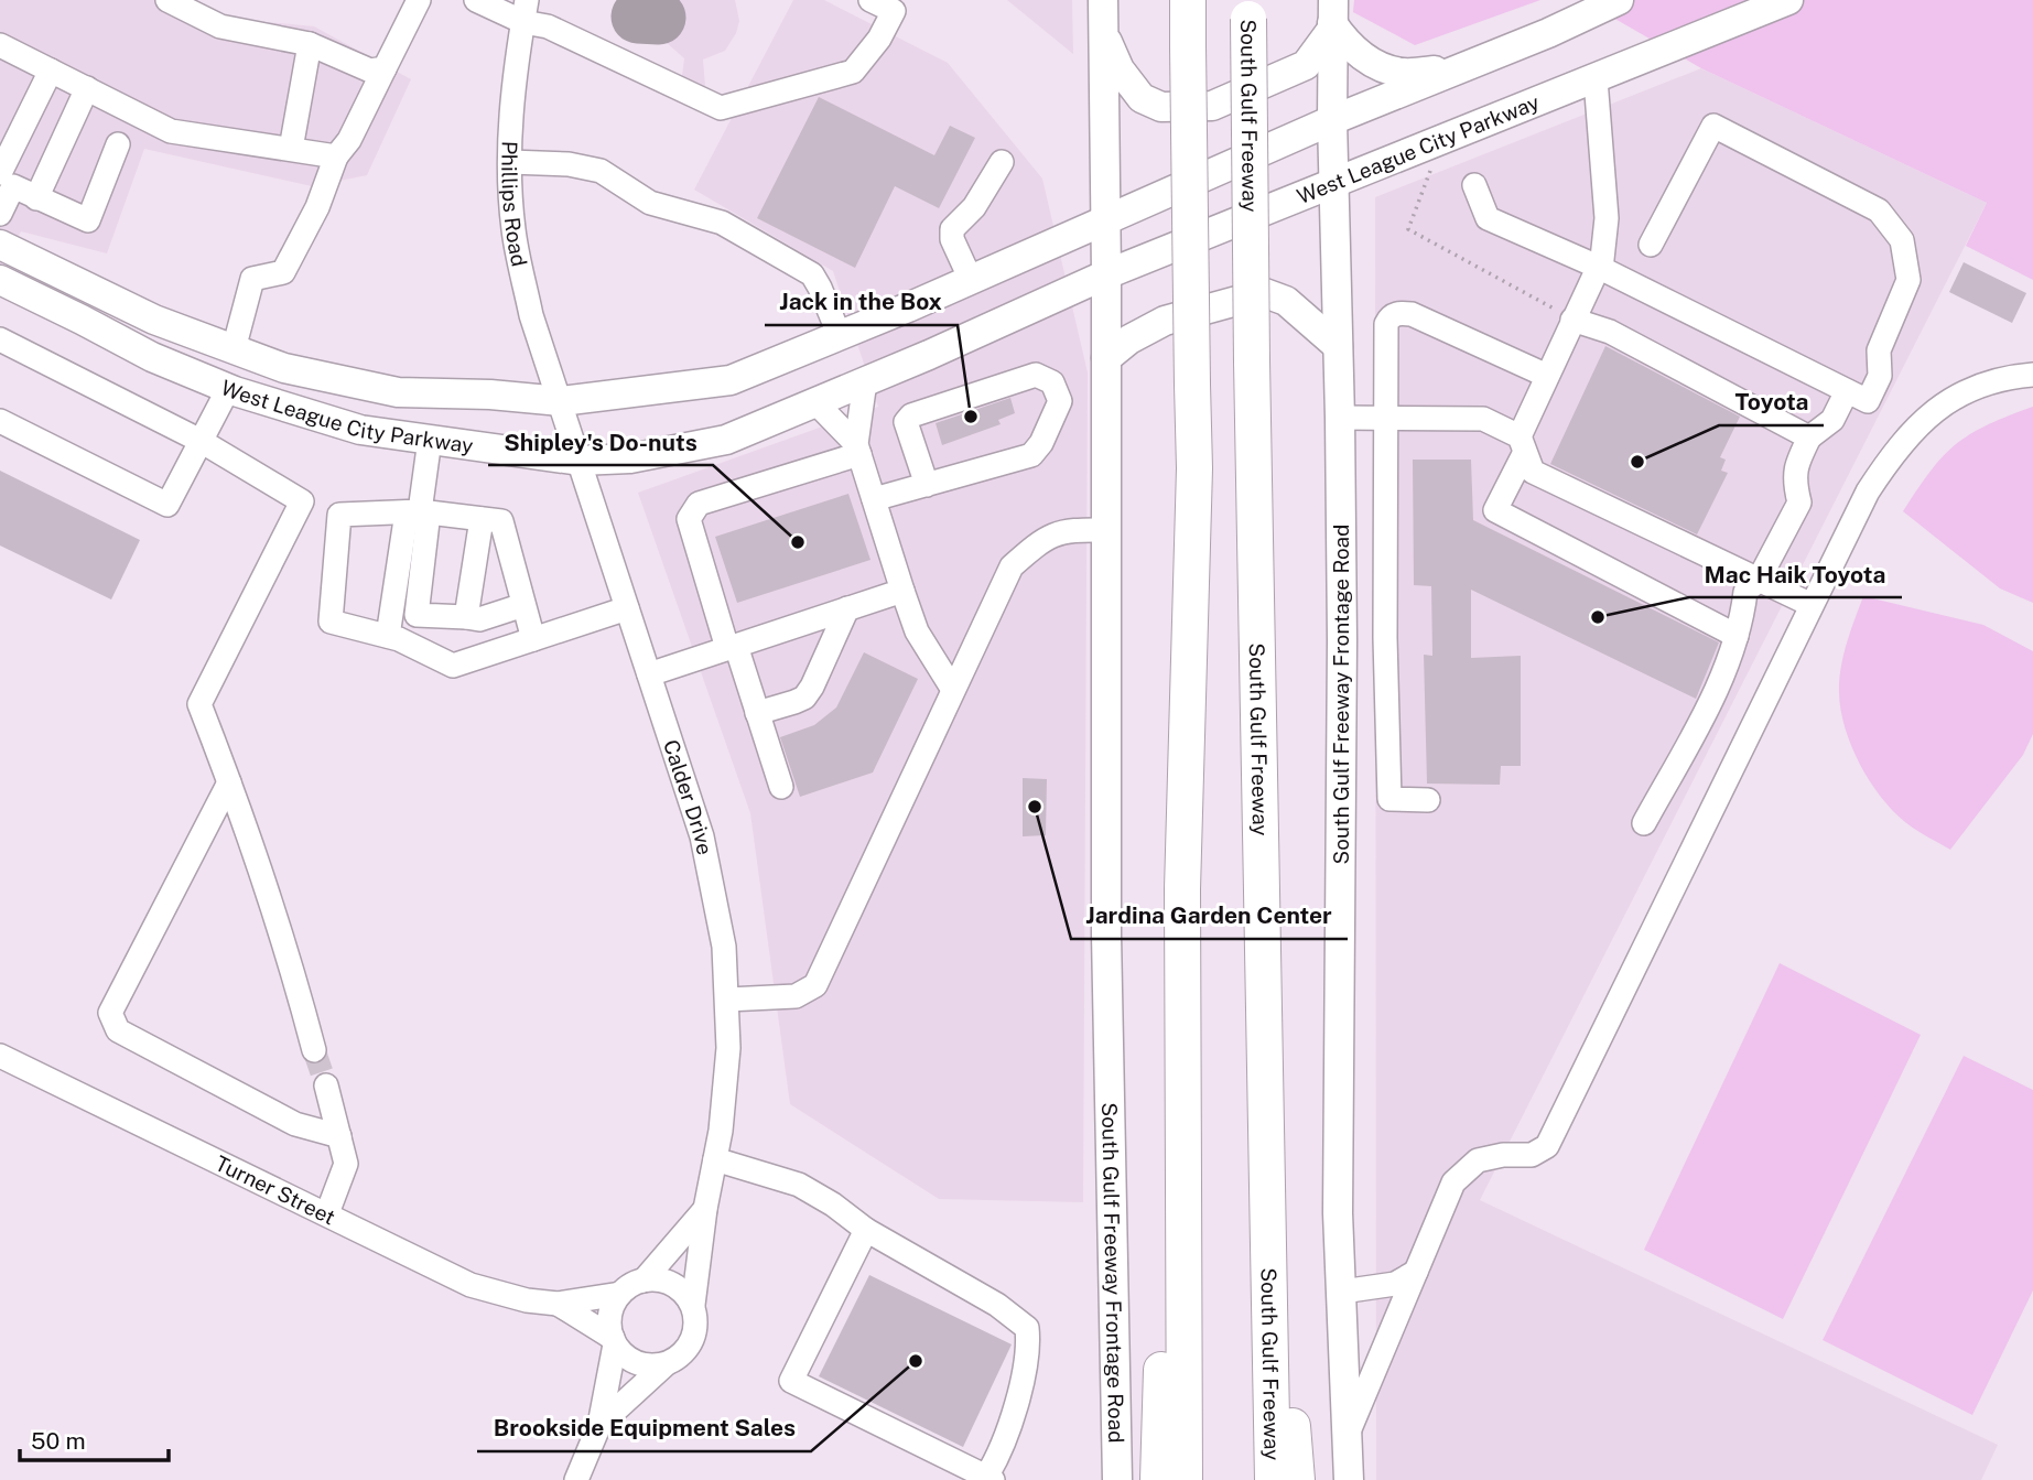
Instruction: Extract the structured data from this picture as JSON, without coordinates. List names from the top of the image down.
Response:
{
  "streets": {
    "highway": ["South Gulf Freeway"],
    "main road": ["West League City Parkway", "South Gulf Freeway Frontage Road"],
    "street": ["Phillips Road", "Calder Drive", "Turner Street"]
  },
  "crossings": [
    ["West League City Parkway", "Phillips Road"],
    ["West League City Parkway", "South Gulf Freeway Frontage Road"],
    ["West League City Parkway", "Calder Drive"],
    ["Phillips Road", "Calder Drive"],
    ["Calder Drive", "Turner Street"]
  ],
  "places": [
    "Jack in the Box",
    "Toyota",
    "Shipley's Do-nuts",
    "Mac Haik Toyota",
    "Jardina Garden Center",
    "Brookside Equipment Sales"
  ],
  "scale_bar": "50 m"
}
